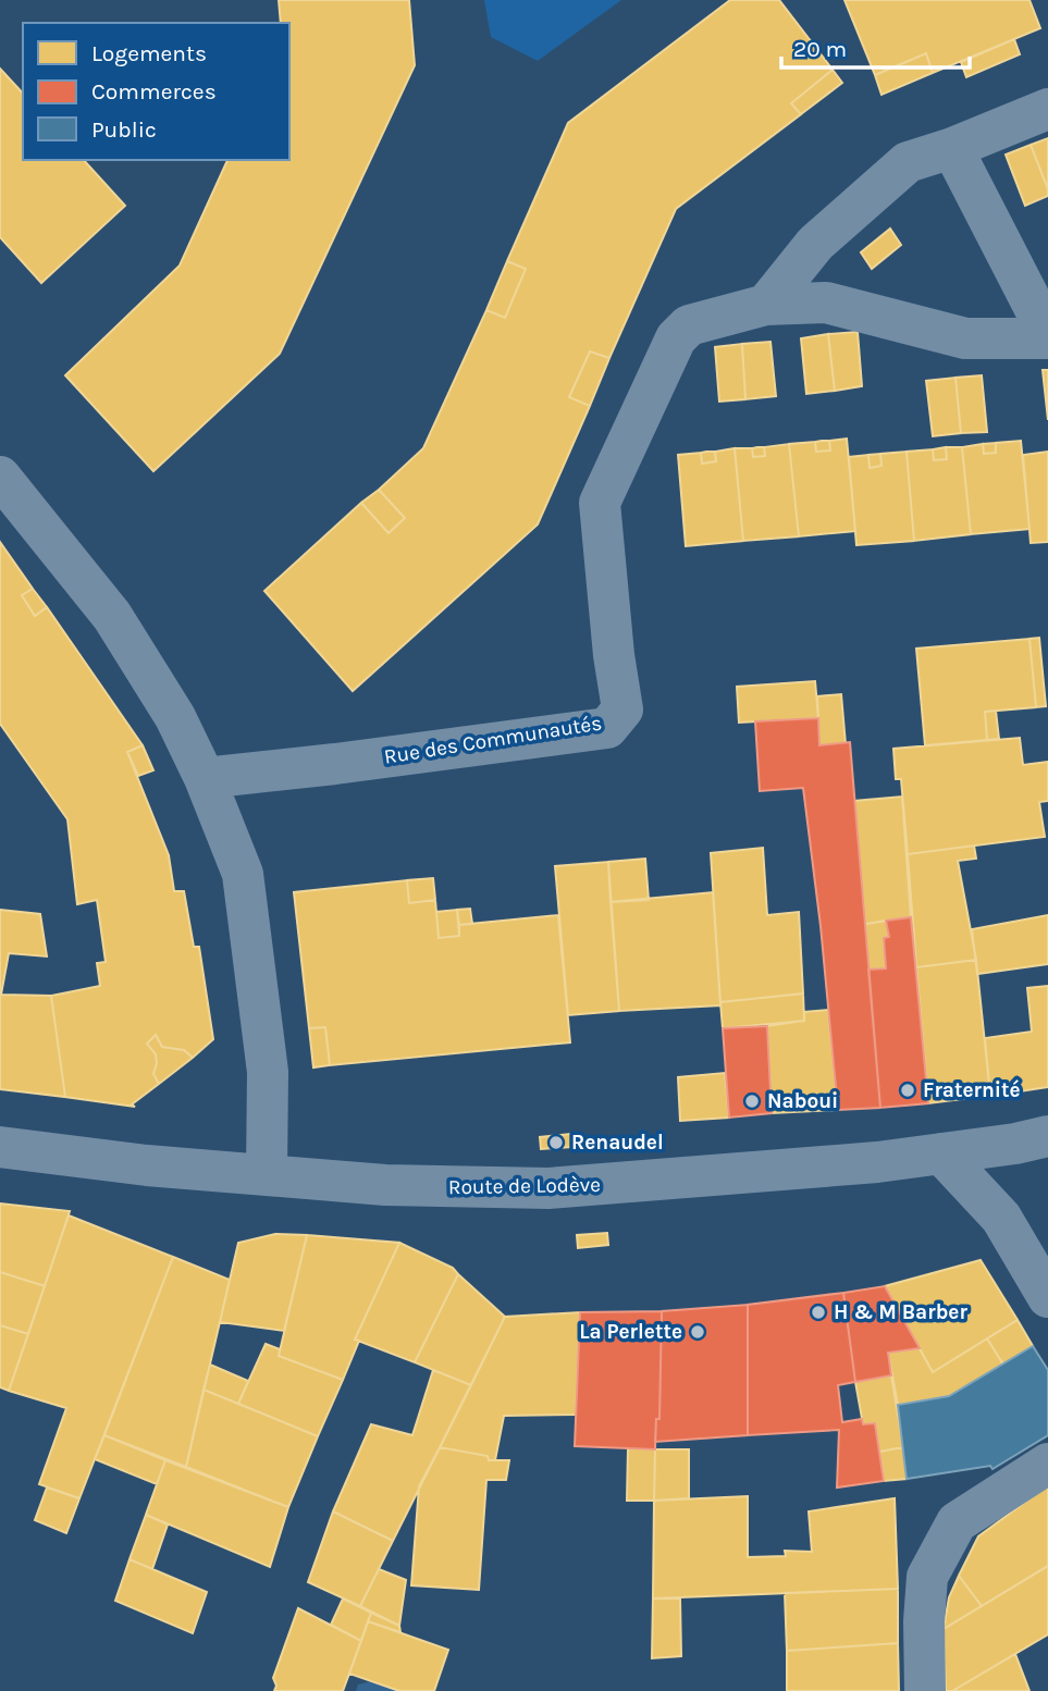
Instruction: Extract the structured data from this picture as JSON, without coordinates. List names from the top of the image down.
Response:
{
  "streets": {
    "street": ["Rue des Communautés", "Route de Lodève"]
  },
  "places": [
    "Fraternité",
    "Naboui",
    "Renaudel",
    "H & M Barber",
    "La Perlette"
  ],
  "legend": ["Logements", "Commerces", "Public"],
  "scale_bar": "20 m"
}
